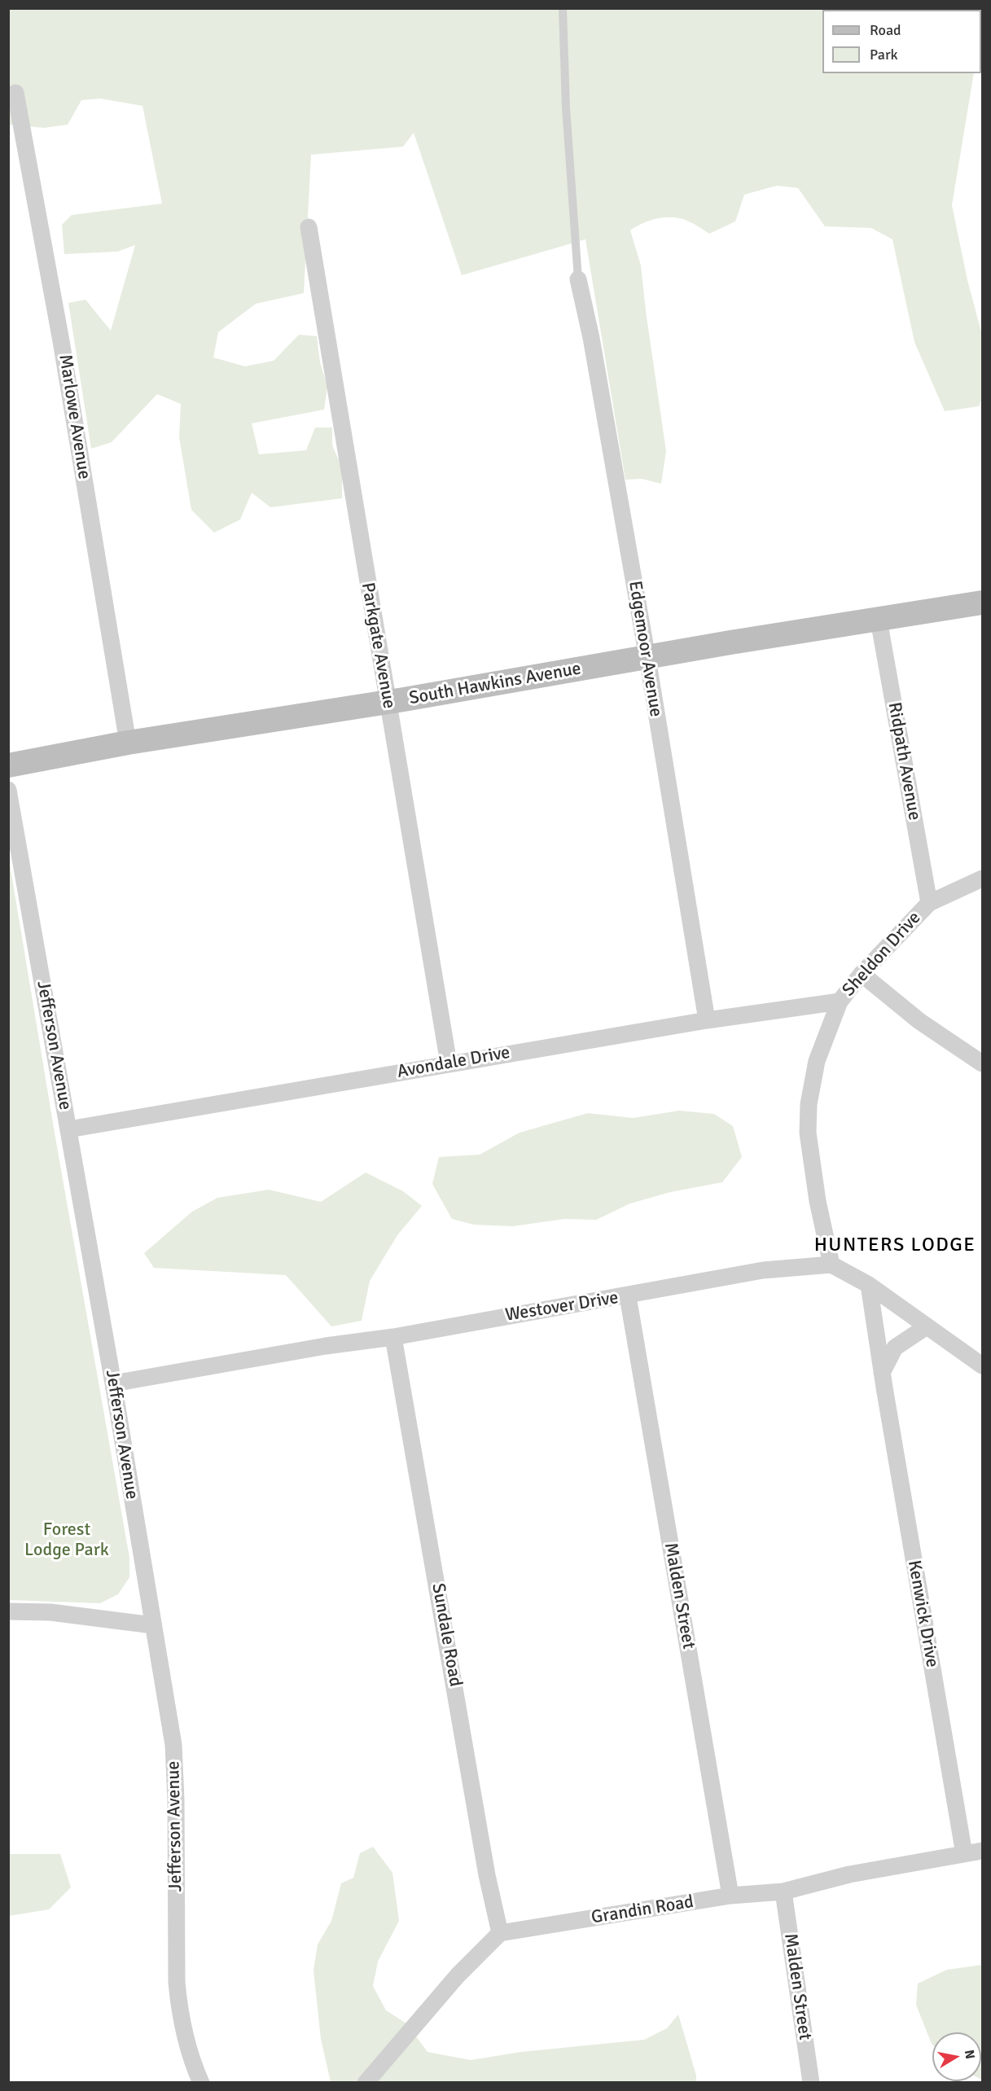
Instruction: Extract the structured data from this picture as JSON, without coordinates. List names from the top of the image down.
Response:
{
  "streets": {
    "main road": ["South Hawkins Avenue"],
    "street": [
      "Marlowe Avenue",
      "Parkgate Avenue",
      "Edgemoor Avenue",
      "Ridpath Avenue",
      "Sheldon Drive",
      "Jefferson Avenue",
      "Avondale Drive",
      "Westover Drive",
      "Malden Street",
      "Kenwick Drive",
      "Sundale Road",
      "Grandin Road"
    ]
  },
  "crossings": [
    ["Marlowe Avenue", "South Hawkins Avenue"],
    ["Parkgate Avenue", "South Hawkins Avenue"],
    ["Parkgate Avenue", "Avondale Drive"],
    ["Edgemoor Avenue", "South Hawkins Avenue"],
    ["Edgemoor Avenue", "Avondale Drive"],
    ["South Hawkins Avenue", "Ridpath Avenue"],
    ["Ridpath Avenue", "Sheldon Drive"],
    ["Sheldon Drive", "Avondale Drive"],
    ["Sheldon Drive", "Westover Drive"],
    ["Jefferson Avenue", "Avondale Drive"],
    ["Jefferson Avenue", "Westover Drive"],
    ["Westover Drive", "Malden Street"],
    ["Westover Drive", "Sundale Road"],
    ["Malden Street", "Grandin Road"],
    ["Kenwick Drive", "Grandin Road"],
    ["Sundale Road", "Grandin Road"]
  ],
  "districts": ["HUNTERS LODGE"],
  "parks": ["Forest Lodge Park"],
  "legend": ["Road", "Park"],
  "north": "right"
}
